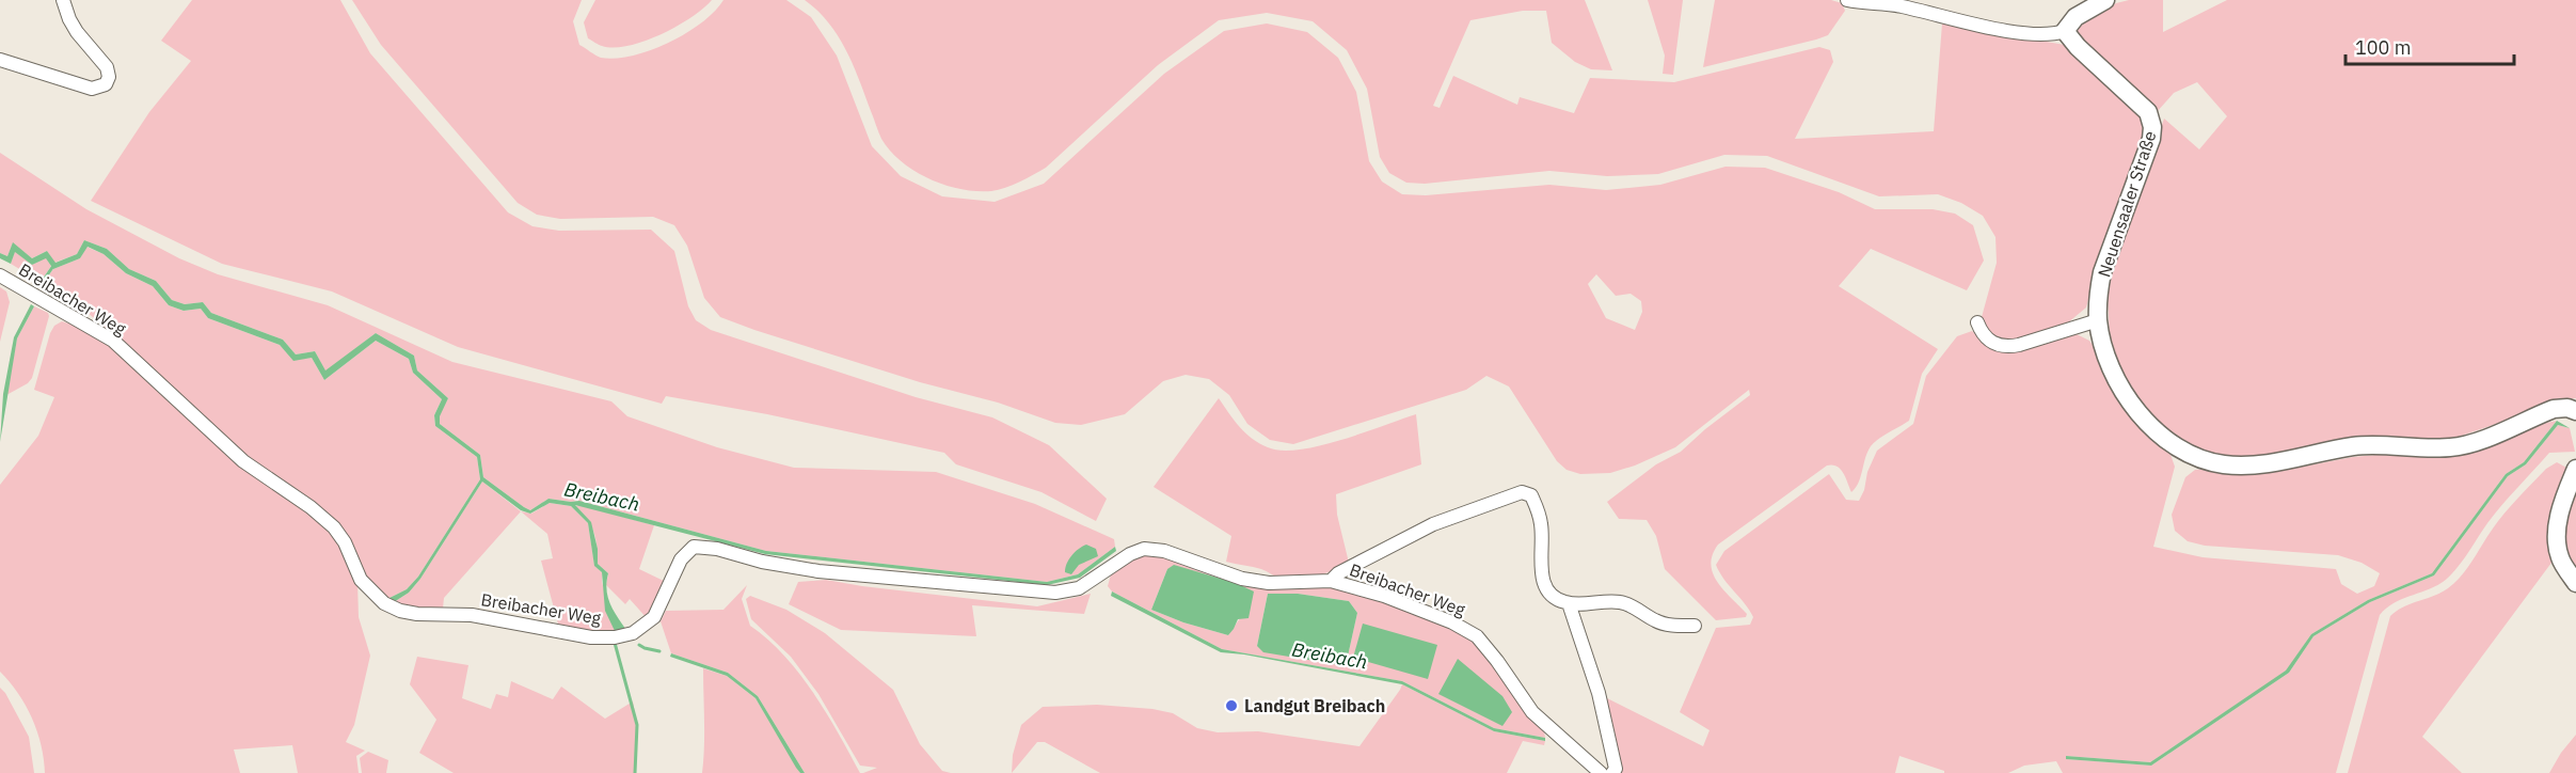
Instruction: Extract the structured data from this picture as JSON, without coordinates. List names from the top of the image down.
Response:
{
  "streets": {
    "street": ["Neuensaaler Straße", "Breibacher Weg"]
  },
  "water": ["Breibach"],
  "places": ["Landgut Breibach"],
  "scale_bar": "100 m"
}
